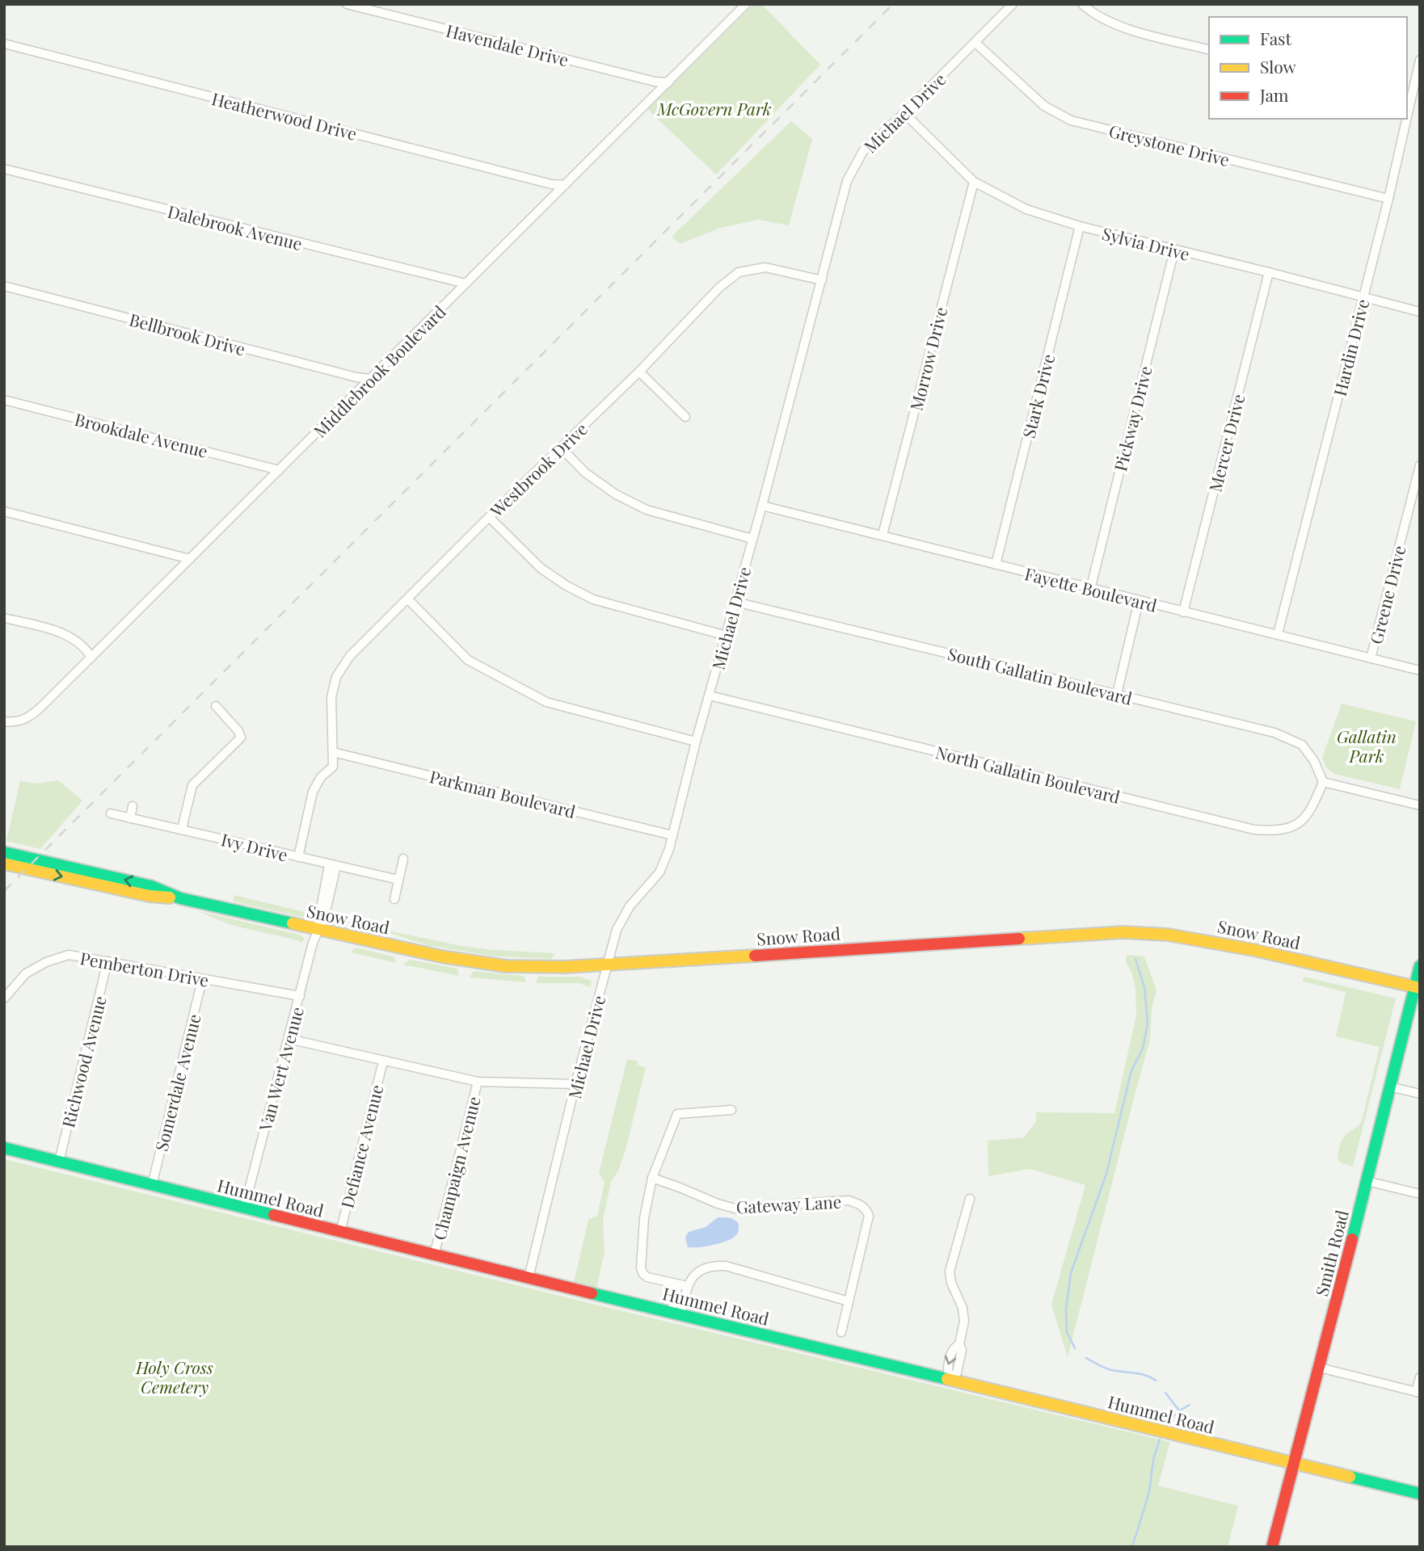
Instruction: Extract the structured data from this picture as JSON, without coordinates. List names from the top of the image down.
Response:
{
  "streets": {
    "main road": ["Snow Road", "Hummel Road", "Smith Road"],
    "street": [
      "Havendale Drive",
      "Michael Drive",
      "Heatherwood Drive",
      "Greystone Drive",
      "Dalebrook Avenue",
      "Sylvia Drive",
      "Bellbrook Drive",
      "Hardin Drive",
      "Morrow Drive",
      "Middlebrook Boulevard",
      "Stark Drive",
      "Pickway Drive",
      "Brookdale Avenue",
      "Mercer Drive",
      "Westbrook Drive",
      "Fayette Boulevard",
      "Greene Drive",
      "South Gallatin Boulevard",
      "North Gallatin Boulevard",
      "Parkman Boulevard",
      "Ivy Drive",
      "Pemberton Drive",
      "Richwood Avenue",
      "Van Wert Avenue",
      "Somerdale Avenue",
      "Defiance Avenue",
      "Champaign Avenue",
      "Gateway Lane"
    ]
  },
  "crossings": [
    ["Havendale Drive", "Middlebrook Boulevard"],
    ["Michael Drive", "Greystone Drive"],
    ["Michael Drive", "Sylvia Drive"],
    ["Michael Drive", "Westbrook Drive"],
    ["Michael Drive", "Fayette Boulevard"],
    ["Michael Drive", "South Gallatin Boulevard"],
    ["Michael Drive", "North Gallatin Boulevard"],
    ["Michael Drive", "Parkman Boulevard"],
    ["Michael Drive", "Snow Road"],
    ["Michael Drive", "Hummel Road"],
    ["Heatherwood Drive", "Middlebrook Boulevard"],
    ["Greystone Drive", "Hardin Drive"],
    ["Dalebrook Avenue", "Middlebrook Boulevard"],
    ["Sylvia Drive", "Hardin Drive"],
    ["Sylvia Drive", "Morrow Drive"],
    ["Sylvia Drive", "Stark Drive"],
    ["Sylvia Drive", "Pickway Drive"],
    ["Sylvia Drive", "Mercer Drive"],
    ["Bellbrook Drive", "Middlebrook Boulevard"],
    ["Hardin Drive", "Fayette Boulevard"],
    ["Morrow Drive", "Fayette Boulevard"],
    ["Middlebrook Boulevard", "Brookdale Avenue"],
    ["Stark Drive", "Fayette Boulevard"],
    ["Pickway Drive", "Fayette Boulevard"],
    ["Mercer Drive", "Fayette Boulevard"],
    ["Westbrook Drive", "Parkman Boulevard"],
    ["Fayette Boulevard", "Greene Drive"],
    ["South Gallatin Boulevard", "North Gallatin Boulevard"],
    ["Ivy Drive", "Van Wert Avenue"],
    ["Snow Road", "Van Wert Avenue"],
    ["Snow Road", "Smith Road"],
    ["Pemberton Drive", "Richwood Avenue"],
    ["Pemberton Drive", "Van Wert Avenue"],
    ["Pemberton Drive", "Somerdale Avenue"],
    ["Richwood Avenue", "Hummel Road"],
    ["Van Wert Avenue", "Hummel Road"],
    ["Somerdale Avenue", "Hummel Road"],
    ["Defiance Avenue", "Hummel Road"],
    ["Champaign Avenue", "Hummel Road"],
    ["Hummel Road", "Smith Road"]
  ],
  "parks": ["McGovern Park", "Gallatin Park", "Holy Cross Cemetery"],
  "legend": ["Fast", "Slow", "Jam"]
}
